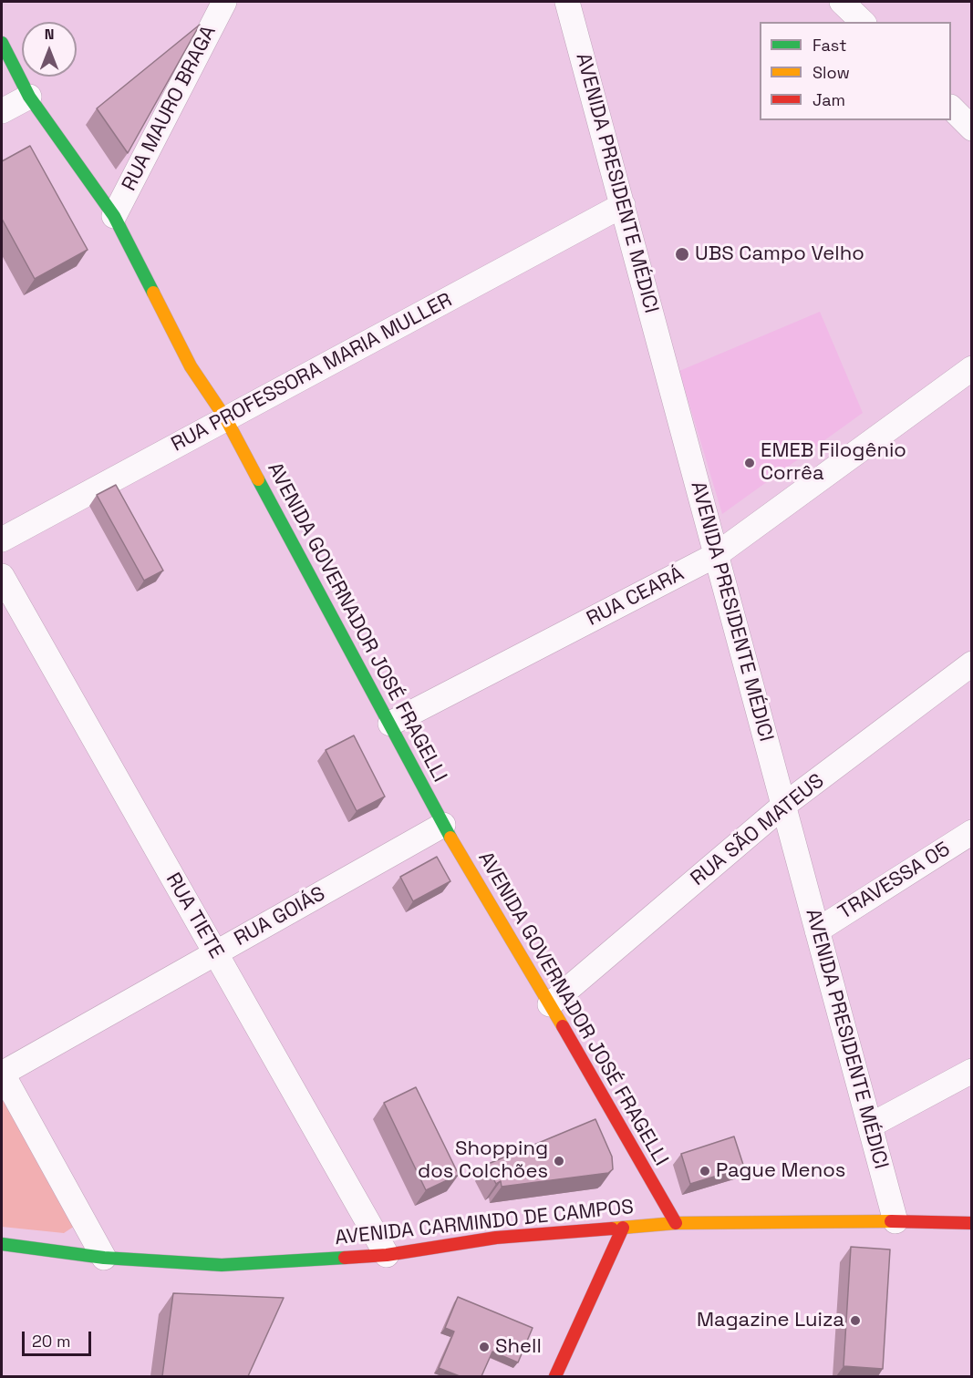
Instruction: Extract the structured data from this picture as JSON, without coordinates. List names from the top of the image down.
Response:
{
  "streets": {
    "street": [
      "RUA MAURO BRAGA",
      "AVENIDA PRESIDENTE MÉDICI",
      "RUA PROFESSORA MARIA MULLER",
      "RUA CEARÁ",
      "AVENIDA GOVERNADOR JOSÉ FRAGELLI",
      "RUA SÃO MATEUS",
      "TRAVESSA 05",
      "RUA TIETE",
      "RUA GOIÁS",
      "AVENIDA CARMINDO DE CAMPOS"
    ]
  },
  "crossings": [
    ["RUA MAURO BRAGA", "AVENIDA GOVERNADOR JOSÉ FRAGELLI"],
    ["AVENIDA PRESIDENTE MÉDICI", "RUA PROFESSORA MARIA MULLER"],
    ["AVENIDA PRESIDENTE MÉDICI", "RUA CEARÁ"],
    ["AVENIDA PRESIDENTE MÉDICI", "RUA SÃO MATEUS"],
    ["AVENIDA PRESIDENTE MÉDICI", "TRAVESSA 05"],
    ["AVENIDA PRESIDENTE MÉDICI", "AVENIDA CARMINDO DE CAMPOS"],
    ["RUA PROFESSORA MARIA MULLER", "AVENIDA GOVERNADOR JOSÉ FRAGELLI"],
    ["RUA CEARÁ", "AVENIDA GOVERNADOR JOSÉ FRAGELLI"],
    ["AVENIDA GOVERNADOR JOSÉ FRAGELLI", "RUA SÃO MATEUS"],
    ["AVENIDA GOVERNADOR JOSÉ FRAGELLI", "RUA GOIÁS"],
    ["AVENIDA GOVERNADOR JOSÉ FRAGELLI", "AVENIDA CARMINDO DE CAMPOS"],
    ["RUA TIETE", "RUA GOIÁS"],
    ["RUA TIETE", "AVENIDA CARMINDO DE CAMPOS"]
  ],
  "places": [
    "UBS Campo Velho",
    "EMEB Filogênio Corrêa",
    "Shopping dos Colchões",
    "Pague Menos",
    "Magazine Luiza",
    "Shell"
  ],
  "legend": ["Fast", "Slow", "Jam"],
  "scale_bar": "20 m",
  "north": "top"
}
